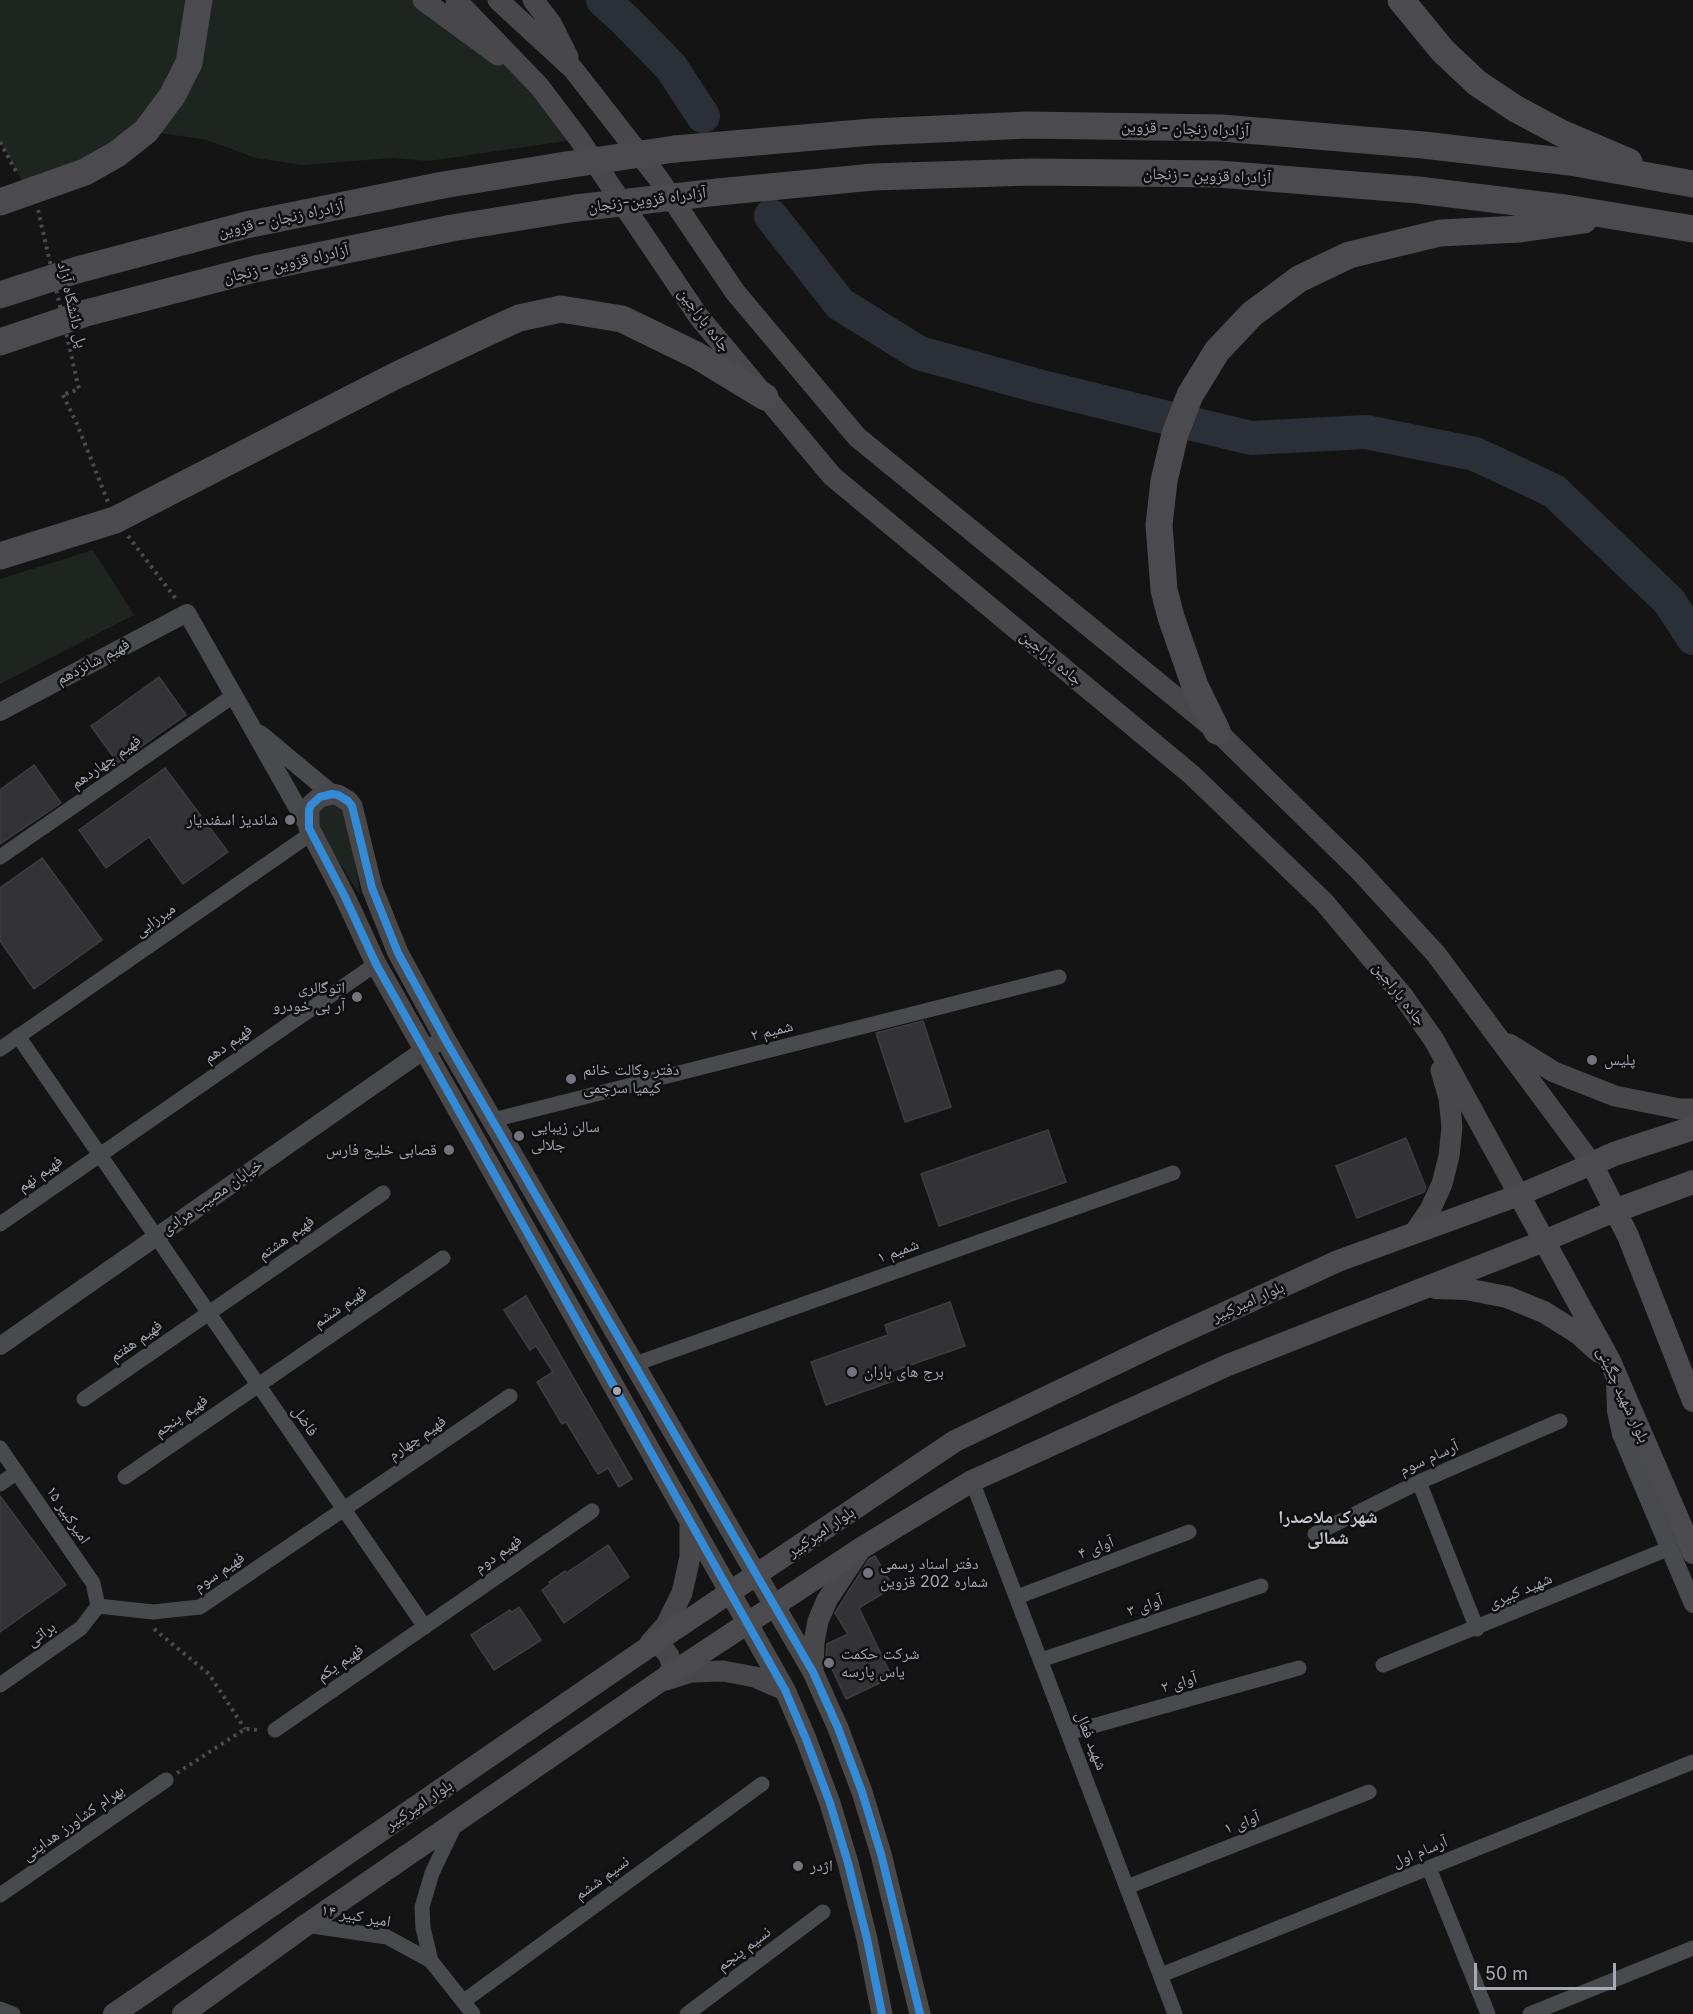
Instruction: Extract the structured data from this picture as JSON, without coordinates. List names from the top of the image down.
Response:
{
  "streets": {
    "highway": ["آزادراه زنجان - قزوین", "آزادراه قزوین - زنجان", "آزادراه قزوین-زنجان"],
    "main road": ["جاده باراجین", "بلوار امیرکبیر", "بلوار شهید چگینی"],
    "street": [
      "فهیم شانزدهم",
      "فهیم چهاردهم",
      "میرزایی",
      "شمیم ۲",
      "فهیم دهم",
      "فهیم نهم",
      "خیابان مصیب مرادی",
      "فهیم هشتم",
      "شمیم ۱",
      "فهیم ششم",
      "فهیم هفتم",
      "فهیم پنجم",
      "فاضل",
      "فهیم چهارم",
      "آرسام سوم",
      "امیرکبیر ۱۵",
      "آوای ۴",
      "فهیم دوم",
      "فهیم سوم",
      "شهید کبیری",
      "آوای ۳",
      "براتی",
      "فهیم یکم",
      "آوای ۲",
      "شهید فعال",
      "بهرام کشاورز هدایتی",
      "آوای ۱",
      "آرسام اول",
      "نسیم ششم",
      "امیر کبیر ۱۴",
      "نسیم پنجم"
    ],
    "path": ["پل دانشگاه آزاد"]
  },
  "crossings": [
    ["آزادراه قزوین - زنجان", "آزادراه قزوین-زنجان"],
    ["جاده باراجین", "بلوار امیرکبیر"],
    ["جاده باراجین", "بلوار شهید چگینی"],
    ["فهیم شانزدهم", "فهیم چهاردهم"],
    ["میرزایی", "فاضل"],
    ["فهیم دهم", "فهیم نهم"],
    ["فهیم دهم", "فاضل"],
    ["فهیم نهم", "فاضل"],
    ["خیابان مصیب مرادی", "فاضل"],
    ["فهیم هشتم", "فهیم هفتم"],
    ["فهیم هشتم", "فاضل"],
    ["فهیم ششم", "فهیم پنجم"],
    ["فهیم ششم", "فاضل"],
    ["فهیم هفتم", "فاضل"],
    ["فهیم پنجم", "فاضل"],
    ["فاضل", "فهیم چهارم"],
    ["فاضل", "فهیم دوم"],
    ["فاضل", "فهیم سوم"],
    ["فاضل", "فهیم یکم"],
    ["فهیم چهارم", "فهیم سوم"],
    ["امیرکبیر ۱۵", "فهیم سوم"],
    ["امیرکبیر ۱۵", "براتی"],
    ["آوای ۴", "شهید فعال"],
    ["فهیم دوم", "فهیم یکم"],
    ["فهیم سوم", "براتی"],
    ["آوای ۳", "شهید فعال"],
    ["آوای ۲", "شهید فعال"],
    ["شهید فعال", "آوای ۱"],
    ["شهید فعال", "آرسام اول"],
    ["نسیم ششم", "امیر کبیر ۱۴"]
  ],
  "districts": ["شهرک ملاصدرا شمالی"],
  "places": [
    "شاندیز اسفندیار",
    "اتوگالری آر بی خودرو",
    "پلیس",
    "دفتر وکالت خانم کیمیا سرچمی",
    "سالن زیبایی جلالی",
    "قصابی خلیج فارس",
    "برج های باران",
    "دفتر اسناد رسمی شماره 202 قزوین",
    "شرکت حکمت یاس پارسه",
    "اژدر"
  ],
  "scale_bar": "50 m"
}
